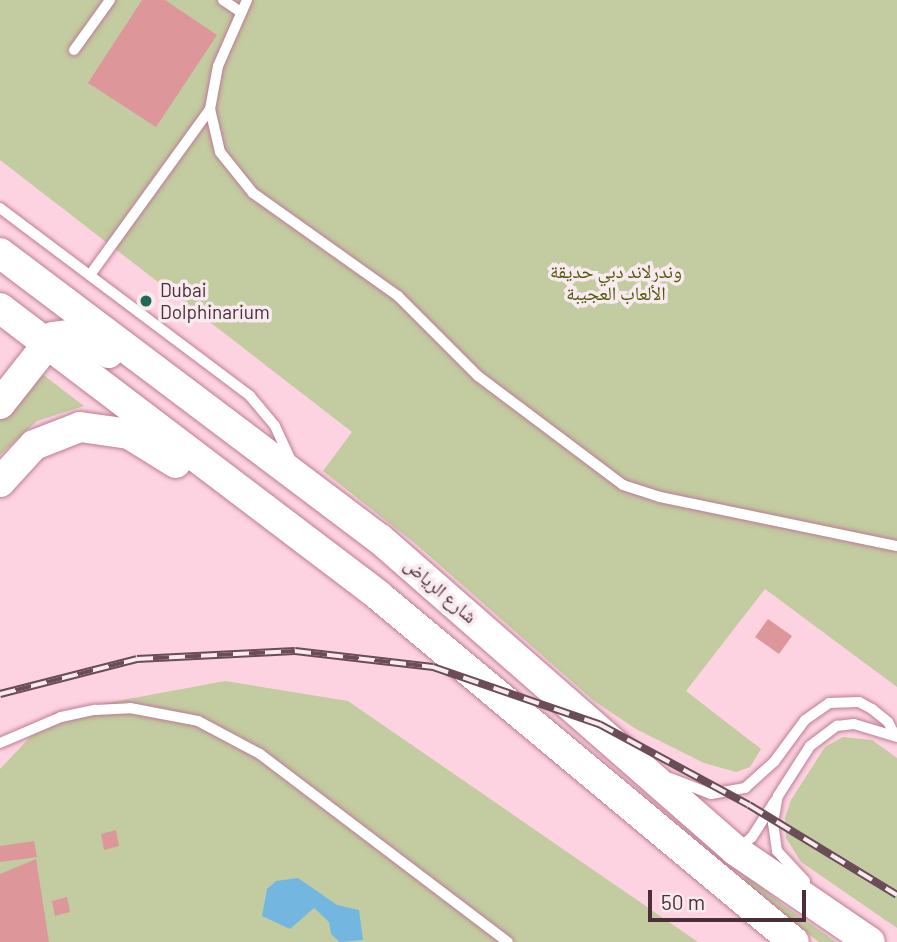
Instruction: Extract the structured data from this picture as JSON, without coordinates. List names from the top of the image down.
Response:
{
  "streets": {
    "main road": ["شارع الرياض"]
  },
  "parks": ["وندرلاند دبي حديقة الألعاب العجيبة"],
  "places": ["Dubai Dolphinarium"],
  "scale_bar": "50 m"
}
